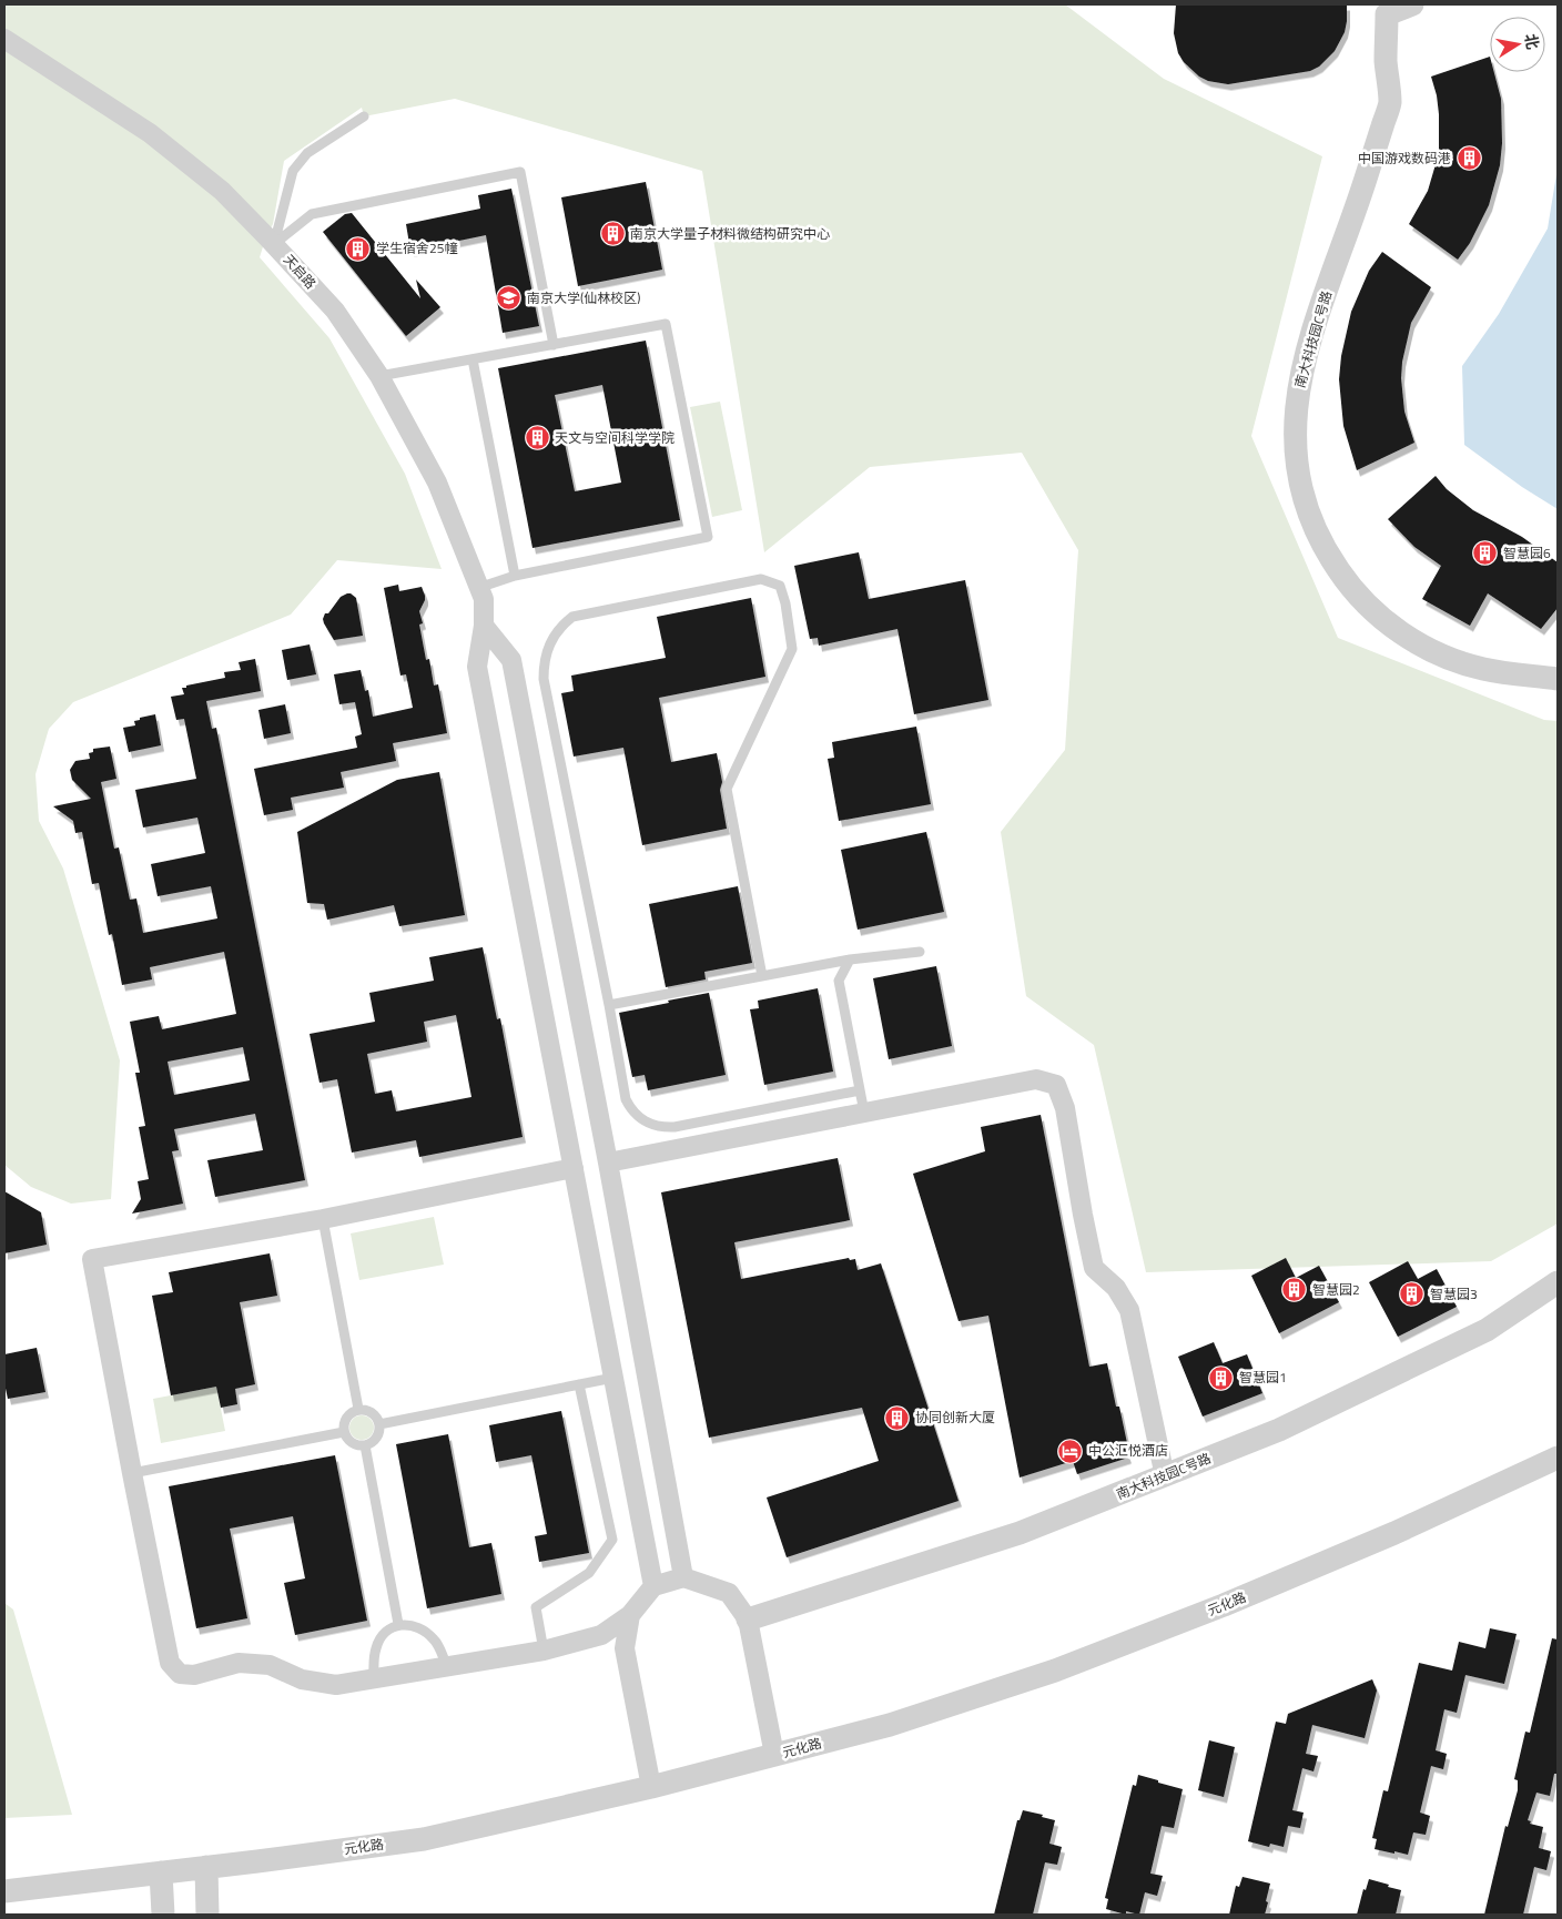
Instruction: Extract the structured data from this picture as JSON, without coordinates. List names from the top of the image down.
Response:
{
  "streets": {
    "street": ["天启路", "南大科技园C号路", "元化路"]
  },
  "places": {
    "building": [
      "中国游戏数码港",
      "南京大学量子材料微结构研究中心",
      "学生宿舍25幢",
      "天文与空间科学学院",
      "智慧园6",
      "智慧园2",
      "智慧园3",
      "智慧园1",
      "协同创新大厦"
    ],
    "school or university": ["南京大学(仙林校区)"],
    "hotel": ["中公汇悦酒店"]
  },
  "north": "right"
}
